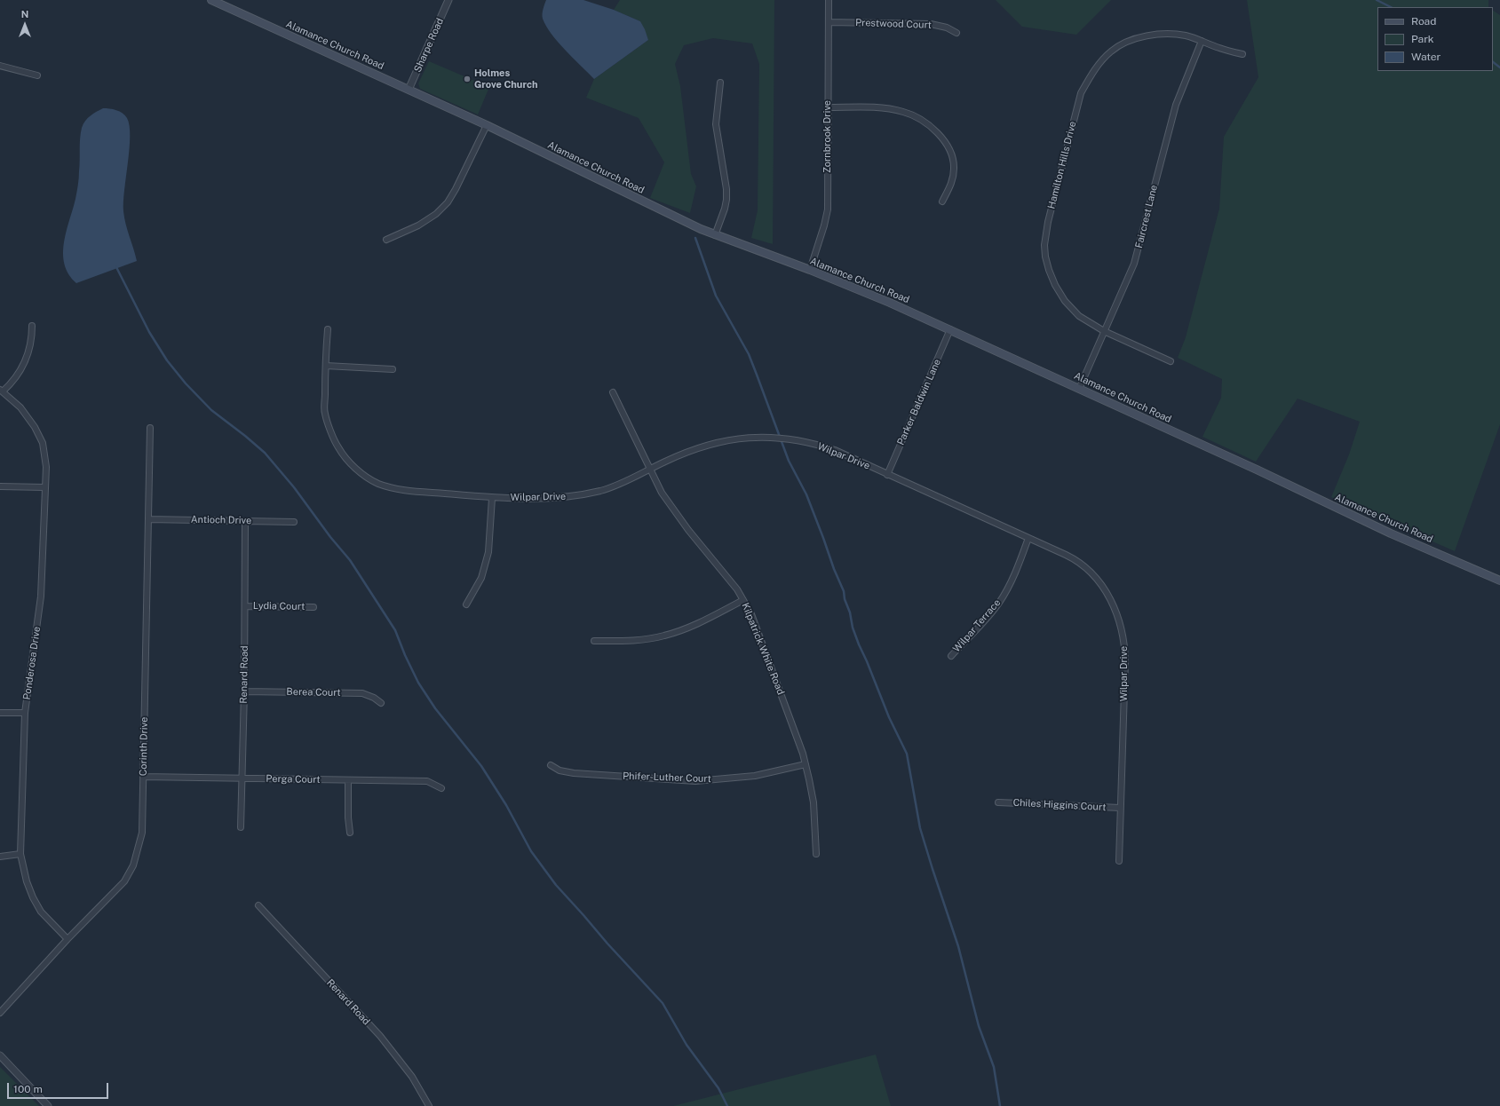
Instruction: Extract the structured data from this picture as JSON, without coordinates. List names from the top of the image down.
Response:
{
  "streets": {
    "main road": ["Alamance Church Road"],
    "street": [
      "Prestwood Court",
      "Sharpe Road",
      "Zornbrook Drive",
      "Hamilton Hills Drive",
      "Faircrest Lane",
      "Parker Baldwin Lane",
      "Wilpar Drive",
      "Antioch Drive",
      "Lydia Court",
      "Wilpar Terrace",
      "Kilpatrick White Road",
      "Ponderosa Drive",
      "Renard Road",
      "Berea Court",
      "Corinth Drive",
      "Phifer-Luther Court",
      "Perga Court",
      "Chiles Higgins Court"
    ]
  },
  "crossings": [
    ["Prestwood Court", "Zornbrook Drive"],
    ["Alamance Church Road", "Sharpe Road"],
    ["Alamance Church Road", "Zornbrook Drive"],
    ["Alamance Church Road", "Faircrest Lane"],
    ["Alamance Church Road", "Parker Baldwin Lane"],
    ["Hamilton Hills Drive", "Faircrest Lane"],
    ["Parker Baldwin Lane", "Wilpar Drive"],
    ["Wilpar Drive", "Wilpar Terrace"],
    ["Wilpar Drive", "Kilpatrick White Road"],
    ["Wilpar Drive", "Chiles Higgins Court"],
    ["Antioch Drive", "Renard Road"],
    ["Antioch Drive", "Corinth Drive"],
    ["Lydia Court", "Renard Road"],
    ["Kilpatrick White Road", "Phifer-Luther Court"],
    ["Ponderosa Drive", "Corinth Drive"],
    ["Renard Road", "Berea Court"],
    ["Renard Road", "Perga Court"],
    ["Corinth Drive", "Perga Court"]
  ],
  "places": ["Holmes Grove Church"],
  "legend": ["Road", "Park", "Water"],
  "scale_bar": "100 m",
  "north": "top"
}
